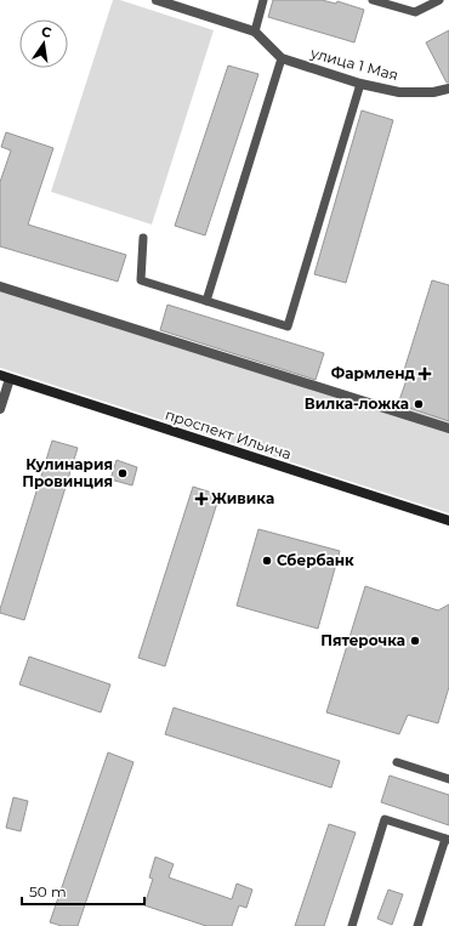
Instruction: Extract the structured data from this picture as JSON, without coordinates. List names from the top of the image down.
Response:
{
  "streets": {
    "main road": ["проспект Ильича"],
    "street": ["улица 1 Мая"]
  },
  "places": {
    "health": ["Фармленд", "Живика"],
    "other": [
      "Вилка-ложка",
      "Кулинария Провинция",
      "Сбербанк",
      "Пятерочка"
    ]
  },
  "scale_bar": "50 m",
  "north": "top"
}
